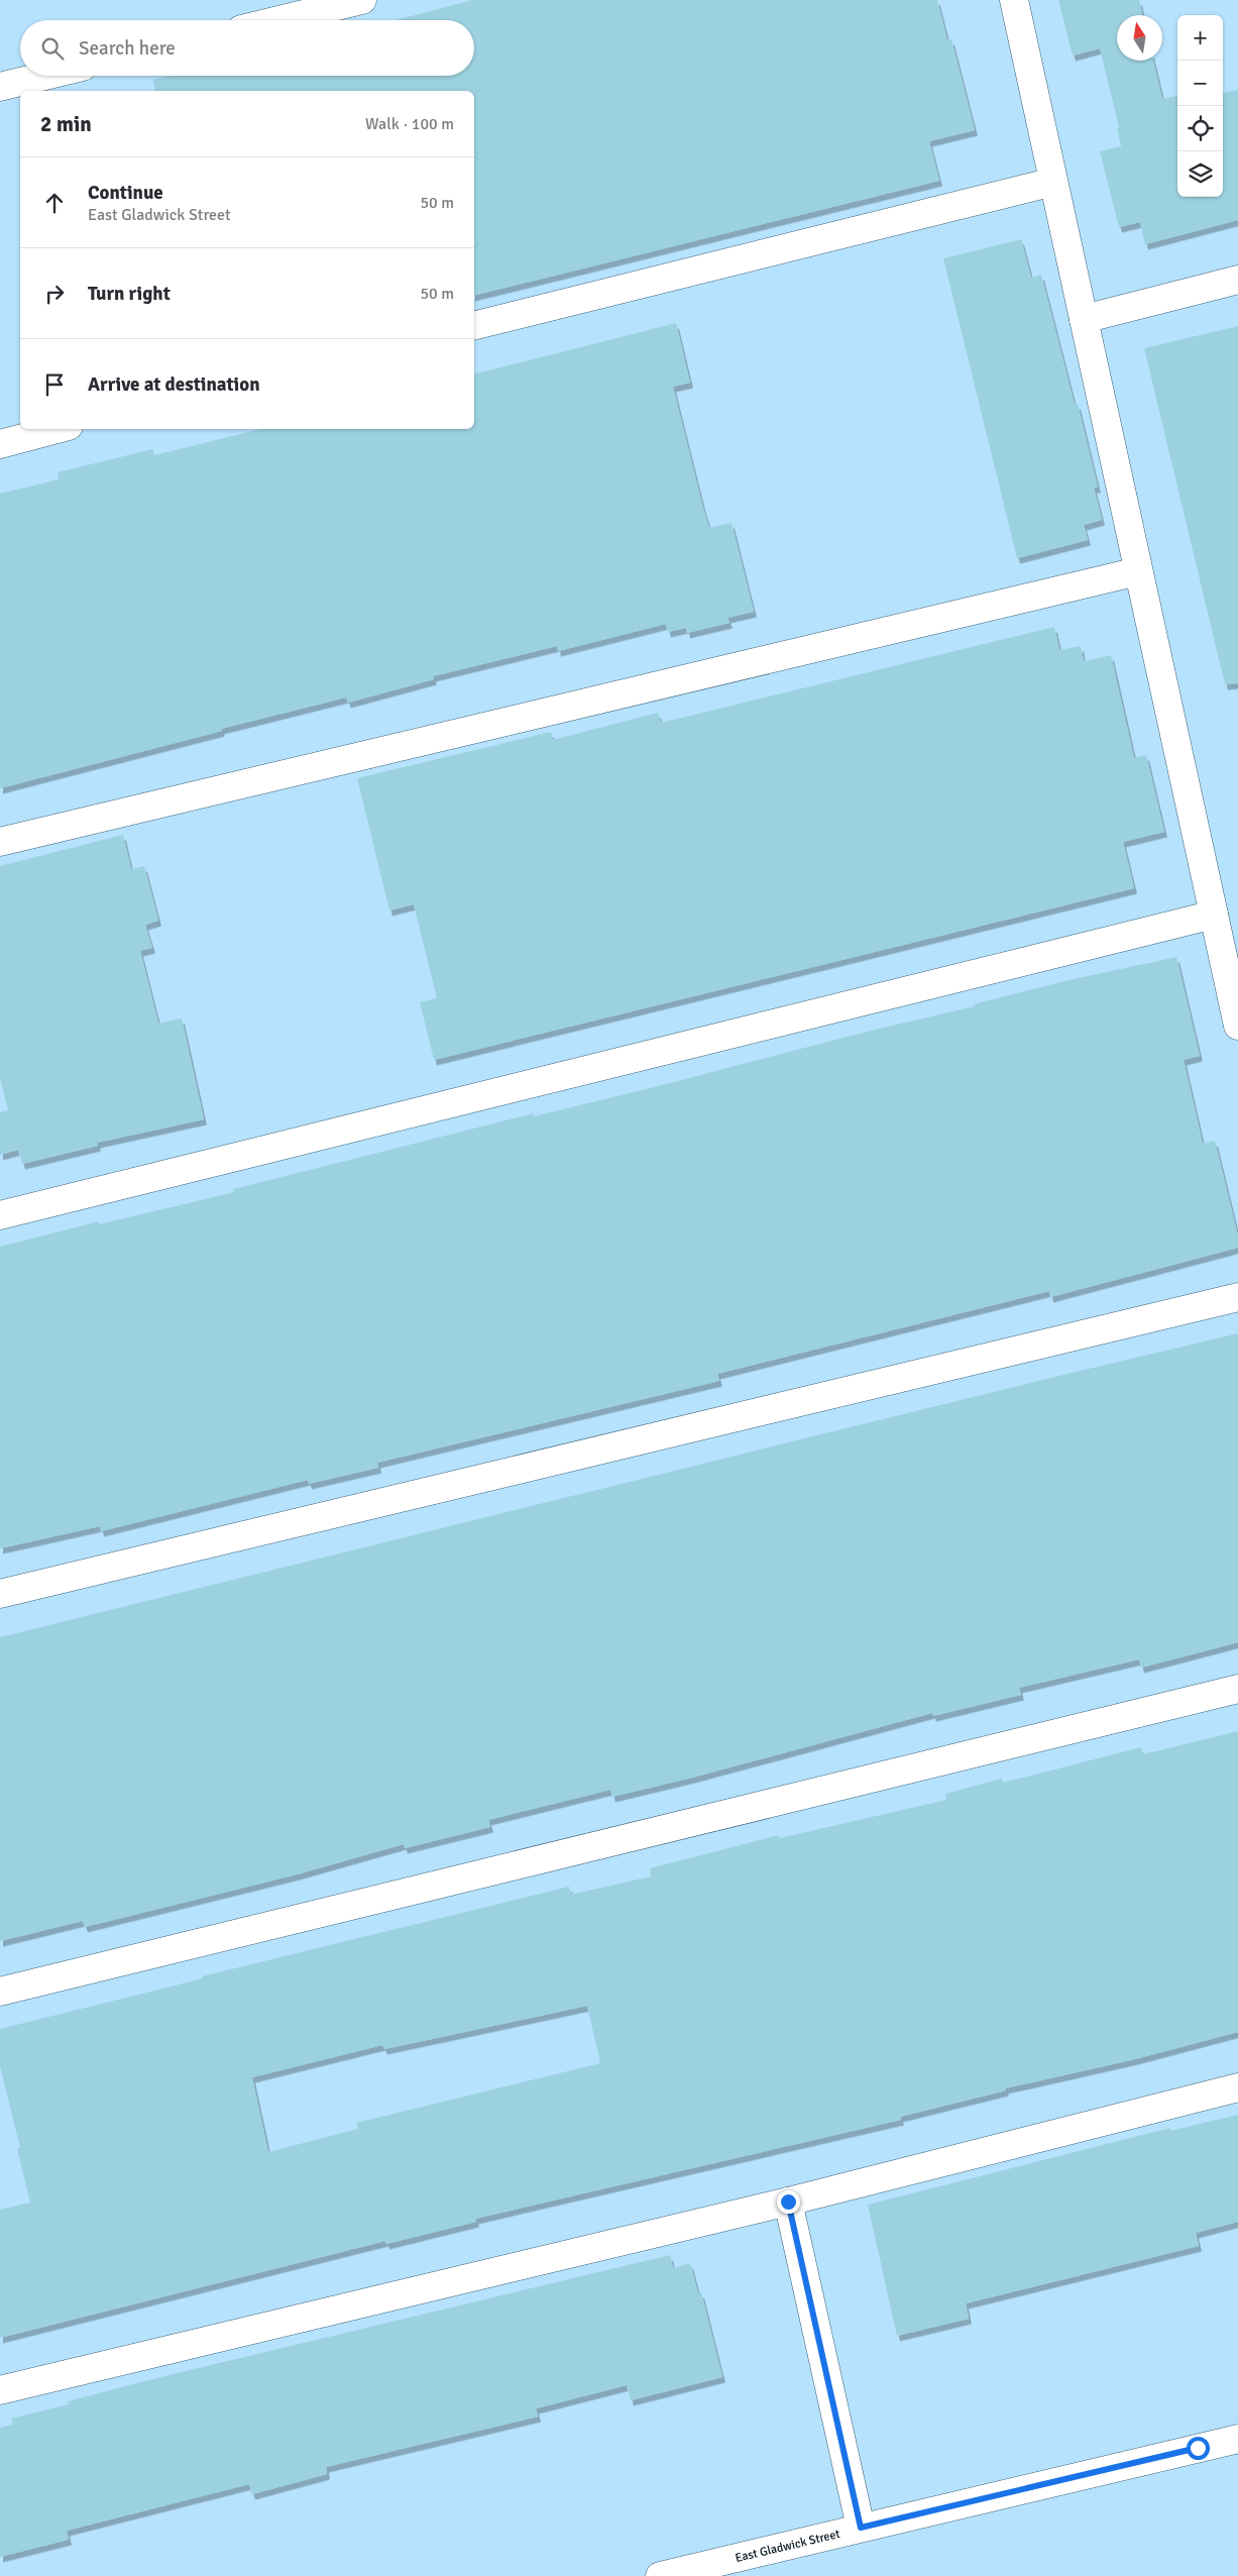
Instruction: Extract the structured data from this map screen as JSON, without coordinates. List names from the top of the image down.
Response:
{
  "streets": {
    "street": ["East Gladwick Street"]
  },
  "north": "top",
  "page": {
    "map_buttons": ["+", "−"],
    "search": "Search here",
    "heading": ["2 min", "Walk · 100 m"],
    "list": [
      ["Continue", "East Gladwick Street", "50 m"],
      ["Turn right", "50 m"],
      "Arrive at destination"
    ]
  }
}
